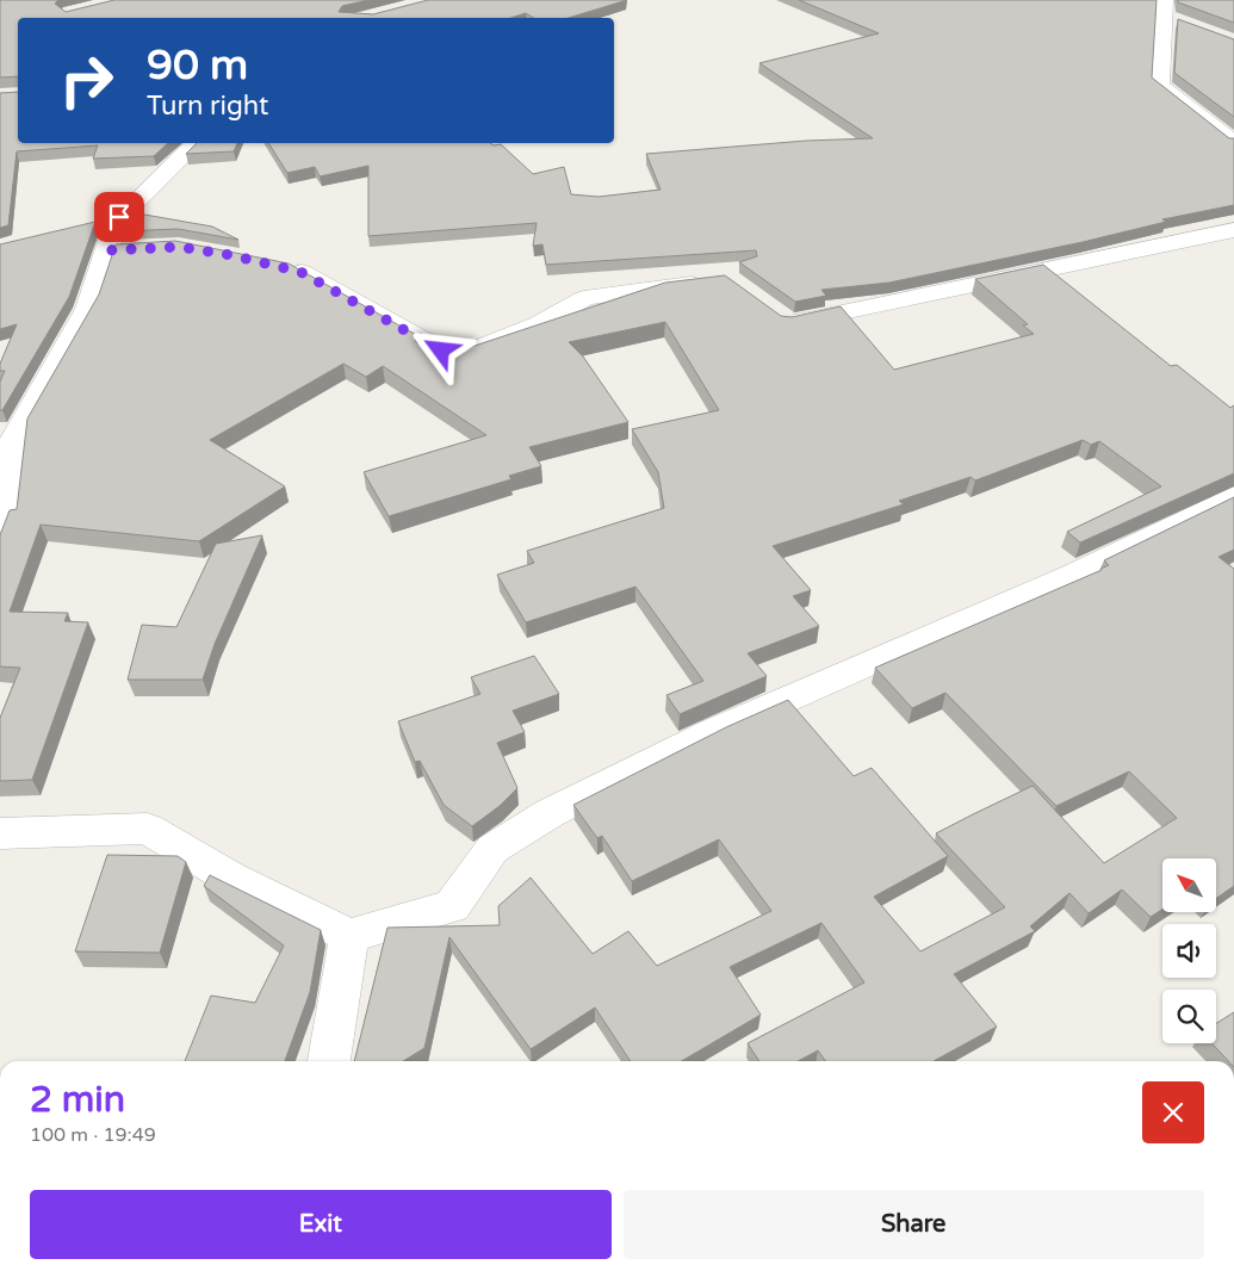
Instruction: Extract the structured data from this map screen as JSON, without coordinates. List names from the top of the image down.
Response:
{
  "north": "top left",
  "page": {
    "turn": ["90 m", "Turn right"],
    "heading": ["2 min", "100 m · 19:49"],
    "buttons": ["Exit", "Share"]
  }
}
